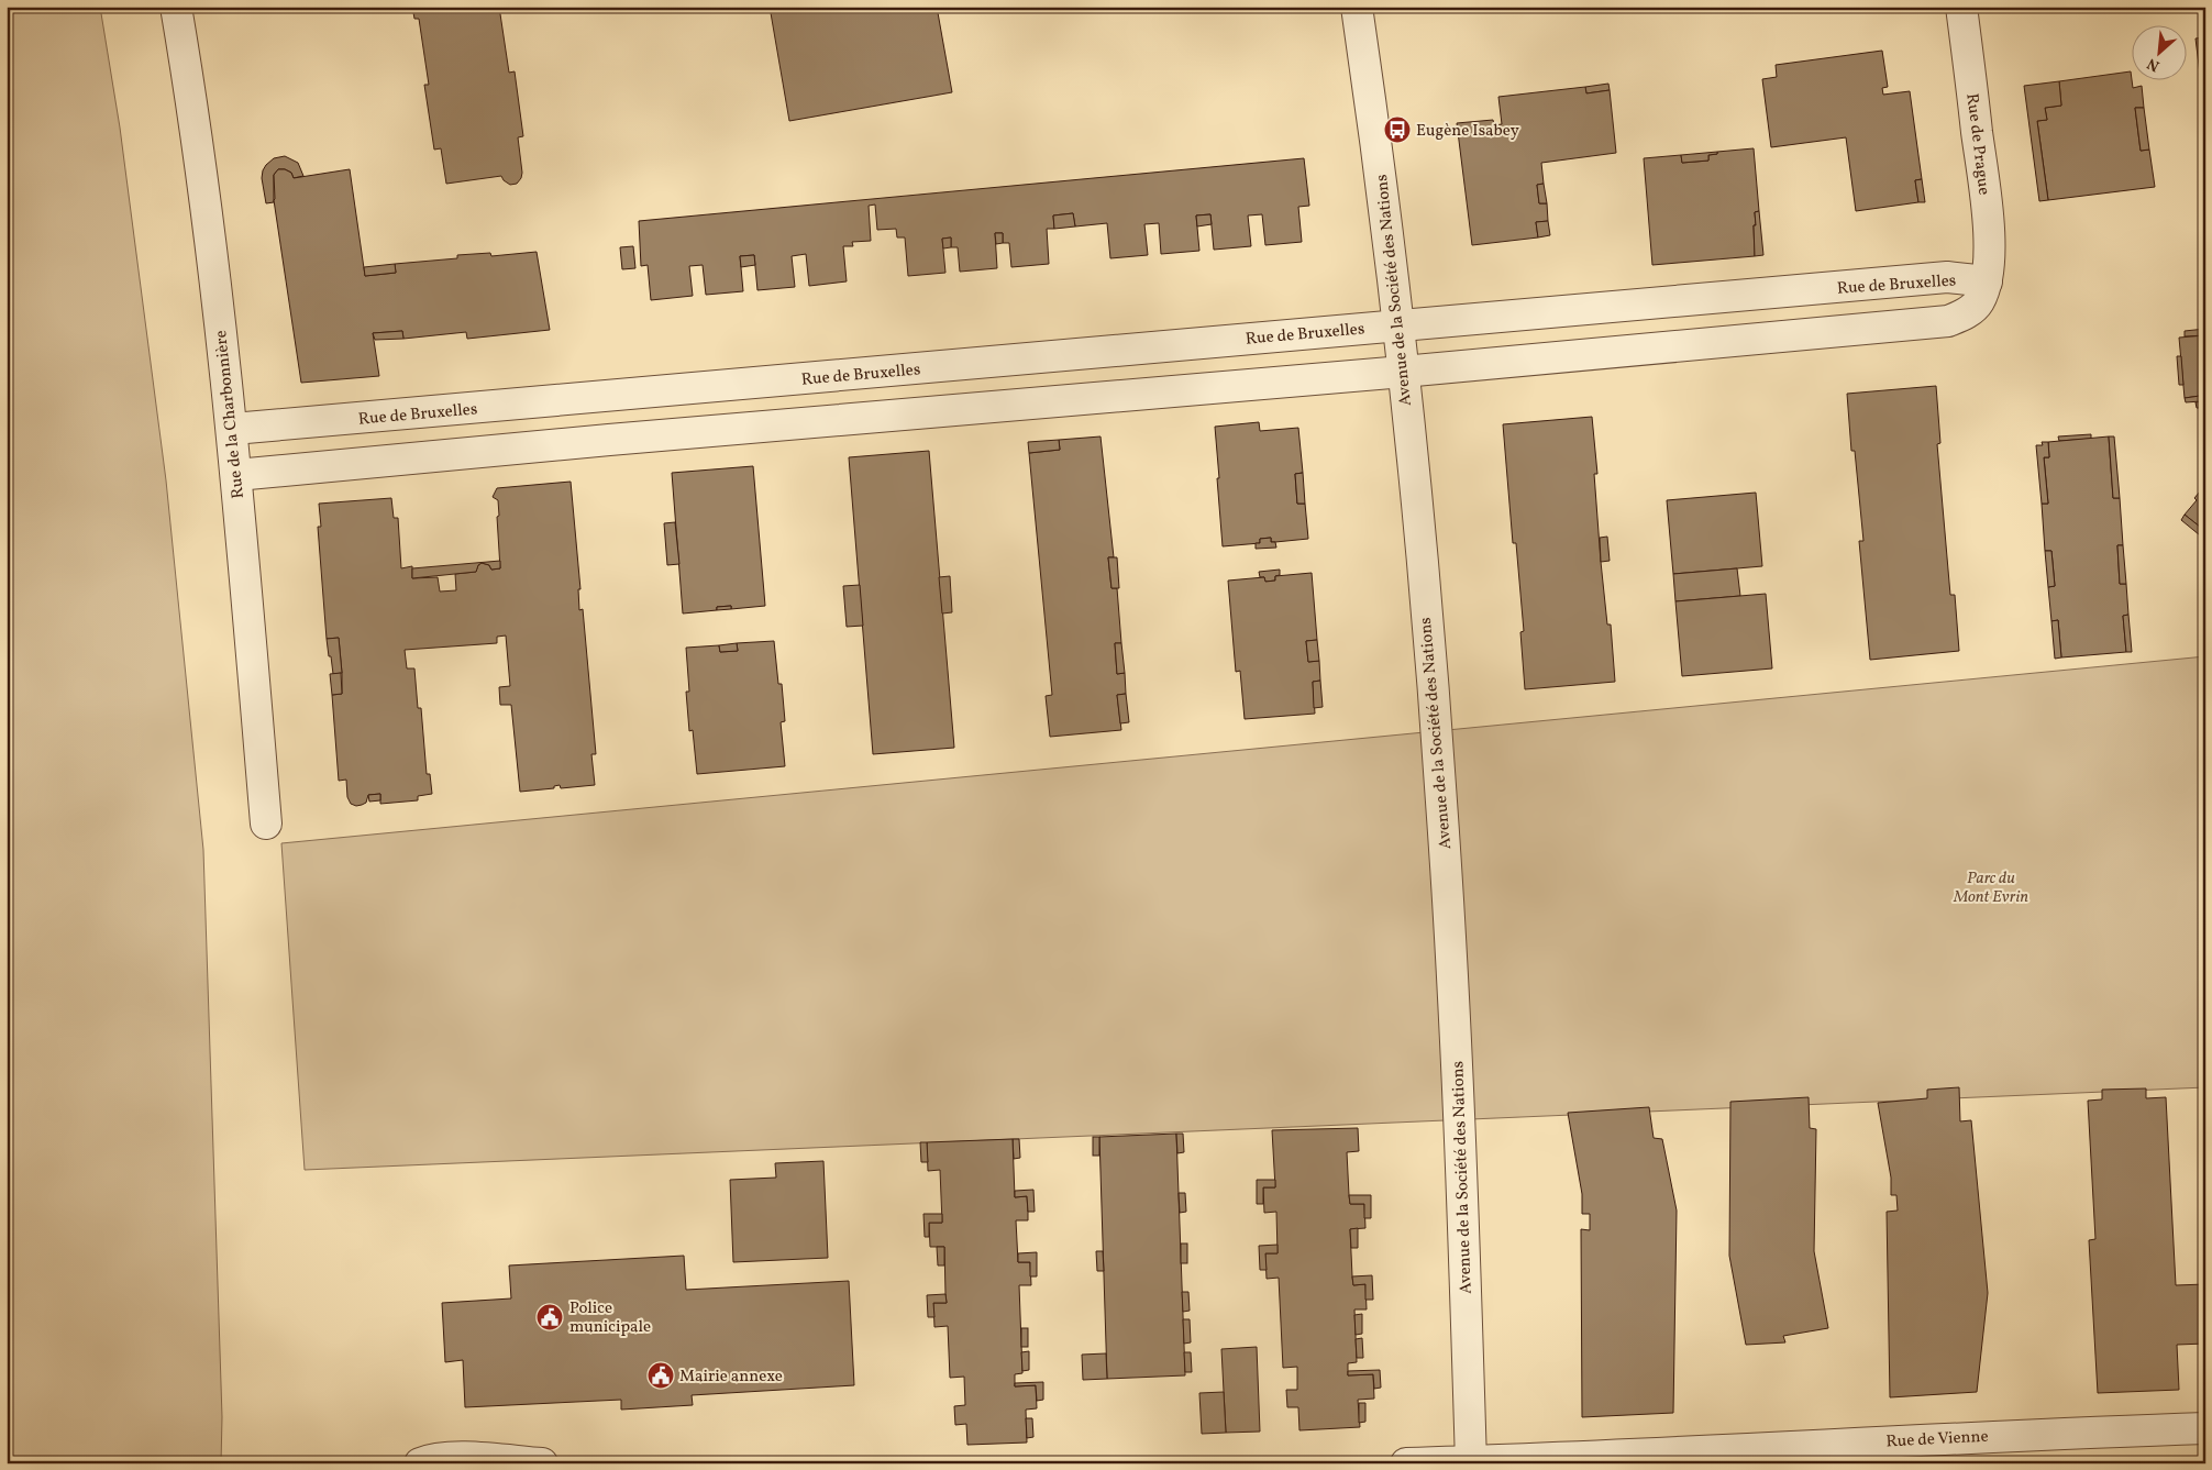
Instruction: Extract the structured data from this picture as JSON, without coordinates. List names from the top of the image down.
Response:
{
  "streets": {
    "street": [
      "Rue de Prague",
      "Rue de Bruxelles",
      "Avenue de la Société des Nations",
      "Rue de la Charbonnière",
      "Rue de Vienne"
    ]
  },
  "crossings": [
    ["Rue de Prague", "Rue de Bruxelles"],
    ["Rue de Bruxelles", "Avenue de la Société des Nations"],
    ["Rue de Bruxelles", "Rue de la Charbonnière"],
    ["Avenue de la Société des Nations", "Rue de Vienne"]
  ],
  "parks": ["Parc du Mont Evrin"],
  "places": {
    "bus stop": ["Eugène Isabey"],
    "public building": ["Police municipale", "Mairie annexe"]
  },
  "north": "bottom left"
}
